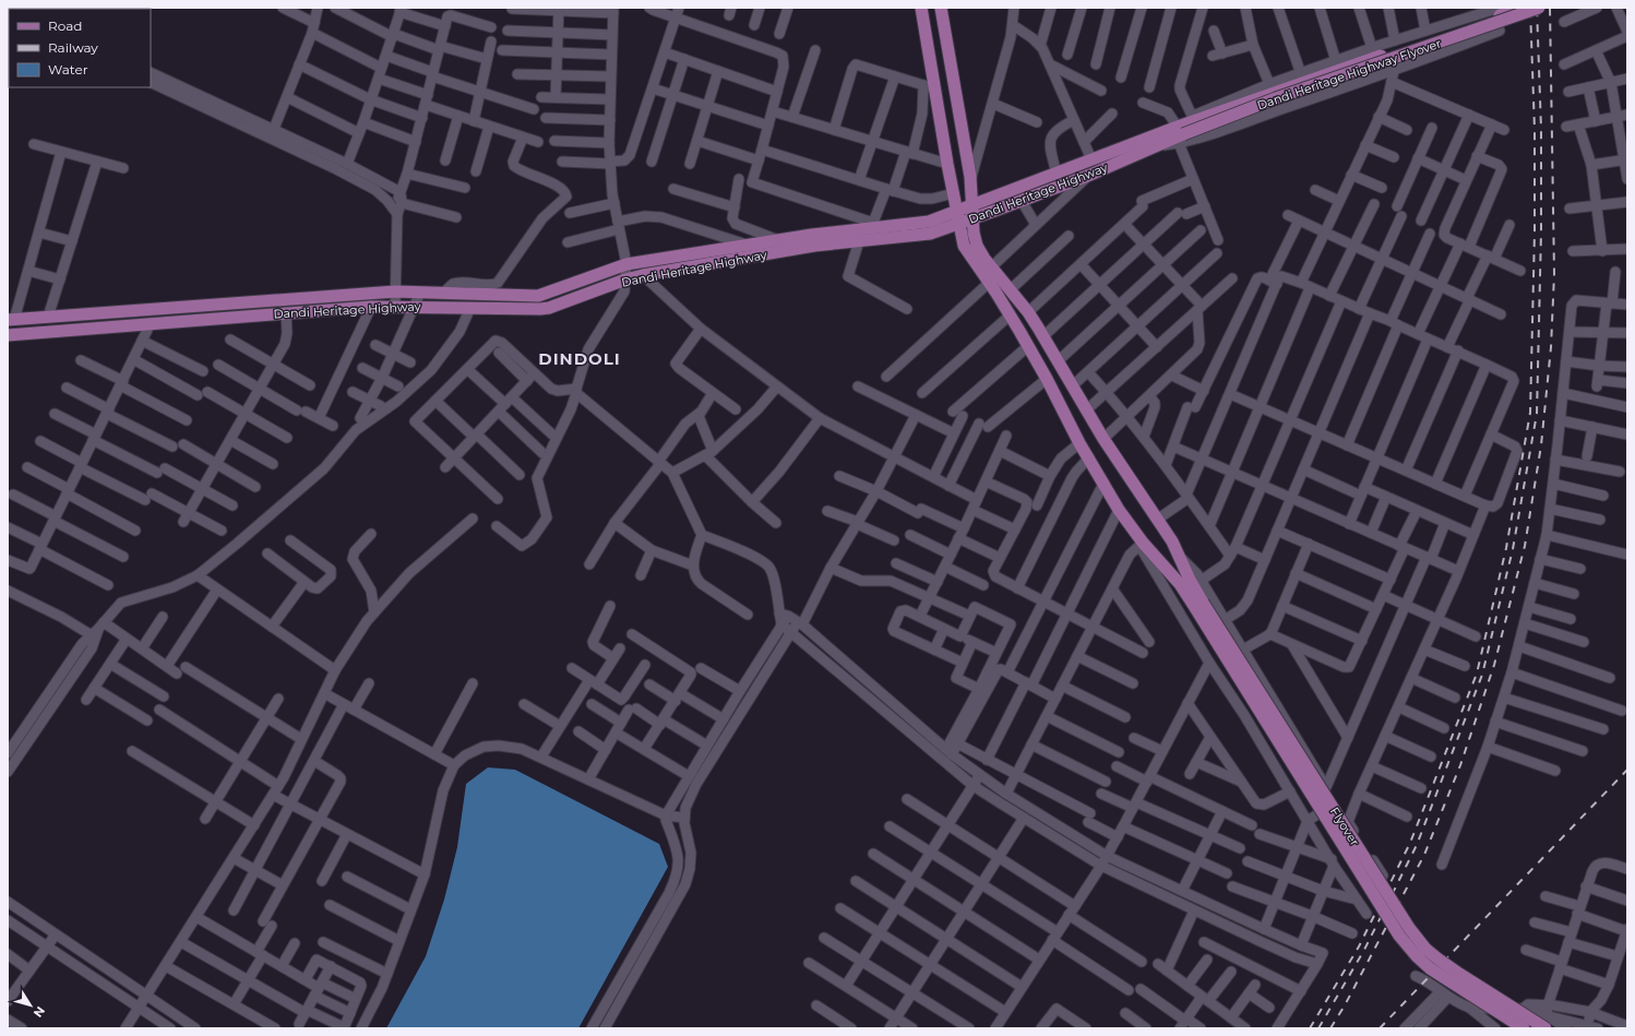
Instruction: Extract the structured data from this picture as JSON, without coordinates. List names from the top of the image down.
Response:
{
  "streets": {
    "main road": ["Dandi Heritage Highway Flyover", "Dandi Heritage Highway", "Flyover"]
  },
  "crossings": [
    ["Dandi Heritage Highway Flyover", "Dandi Heritage Highway"]
  ],
  "districts": ["DINDOLI"],
  "legend": ["Road", "Railway", "Water"],
  "north": "bottom right"
}
